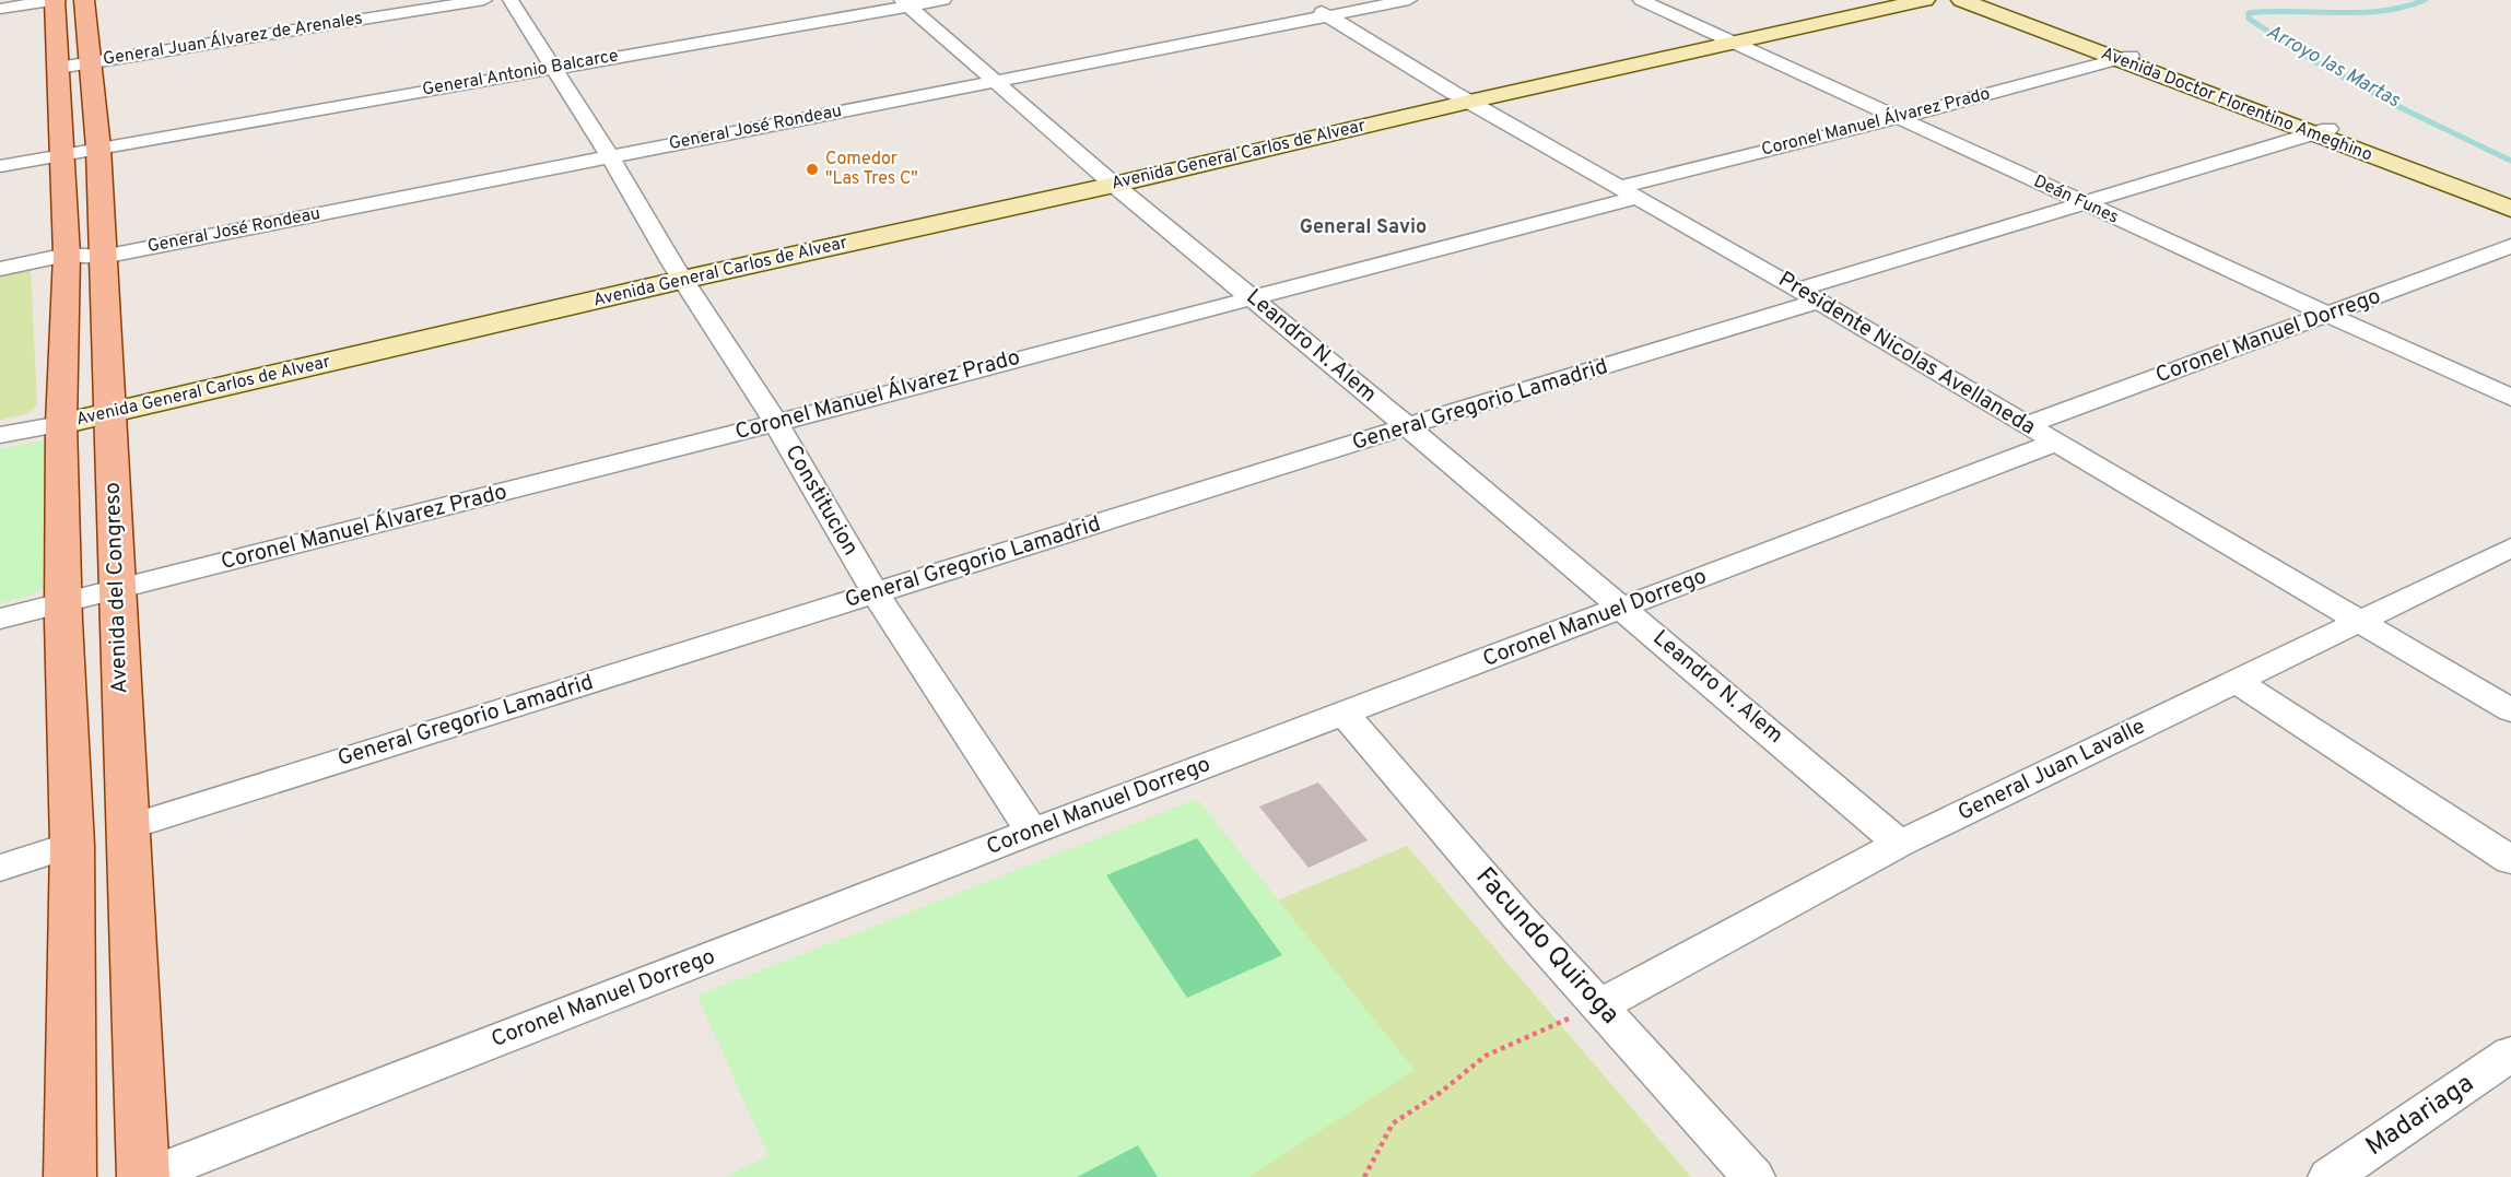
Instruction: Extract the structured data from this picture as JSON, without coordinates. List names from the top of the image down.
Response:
{
  "streets": {
    "main road": ["Avenida del Congreso"],
    "street": [
      "General Juan Álvarez de Arenales",
      "General Antonio Balcarce",
      "Avenida Doctor Florentino Ameghino",
      "Coronel Manuel Álvarez Prado",
      "General José Rondeau",
      "Avenida General Carlos de Alvear",
      "Deán Funes",
      "Coronel Manuel Dorrego",
      "Leandro N. Alem",
      "Presidente Nicolas Avellaneda",
      "General Gregorio Lamadrid",
      "Constitucion",
      "General Juan Lavalle",
      "Facundo Quiroga",
      "Madariaga"
    ]
  },
  "crossings": [
    ["General Juan Álvarez de Arenales", "Avenida del Congreso"],
    ["General Antonio Balcarce", "Leandro N. Alem"],
    ["General Antonio Balcarce", "Constitucion"],
    ["General Antonio Balcarce", "Avenida del Congreso"],
    ["Avenida Doctor Florentino Ameghino", "Coronel Manuel Álvarez Prado"],
    ["Avenida Doctor Florentino Ameghino", "General Gregorio Lamadrid"],
    ["Coronel Manuel Álvarez Prado", "Deán Funes"],
    ["Coronel Manuel Álvarez Prado", "Leandro N. Alem"],
    ["Coronel Manuel Álvarez Prado", "Presidente Nicolas Avellaneda"],
    ["Coronel Manuel Álvarez Prado", "Constitucion"],
    ["Coronel Manuel Álvarez Prado", "Avenida del Congreso"],
    ["General José Rondeau", "Leandro N. Alem"],
    ["General José Rondeau", "Presidente Nicolas Avellaneda"],
    ["General José Rondeau", "Constitucion"],
    ["General José Rondeau", "Avenida del Congreso"],
    ["Avenida General Carlos de Alvear", "Deán Funes"],
    ["Avenida General Carlos de Alvear", "Leandro N. Alem"],
    ["Avenida General Carlos de Alvear", "Presidente Nicolas Avellaneda"],
    ["Avenida General Carlos de Alvear", "Constitucion"],
    ["Avenida General Carlos de Alvear", "Avenida del Congreso"],
    ["Deán Funes", "Coronel Manuel Dorrego"],
    ["Deán Funes", "General Gregorio Lamadrid"],
    ["Coronel Manuel Dorrego", "Leandro N. Alem"],
    ["Coronel Manuel Dorrego", "Presidente Nicolas Avellaneda"],
    ["Coronel Manuel Dorrego", "Constitucion"],
    ["Coronel Manuel Dorrego", "Avenida del Congreso"],
    ["Coronel Manuel Dorrego", "Facundo Quiroga"],
    ["Leandro N. Alem", "General Gregorio Lamadrid"],
    ["Leandro N. Alem", "General Juan Lavalle"],
    ["Presidente Nicolas Avellaneda", "General Gregorio Lamadrid"],
    ["Presidente Nicolas Avellaneda", "General Juan Lavalle"],
    ["General Gregorio Lamadrid", "Constitucion"],
    ["General Gregorio Lamadrid", "Avenida del Congreso"],
    ["General Juan Lavalle", "Facundo Quiroga"]
  ],
  "districts": ["General Savio"],
  "water": ["Arroyo las Martas"],
  "places": ["Comedor \"Las Tres C\""]
}
